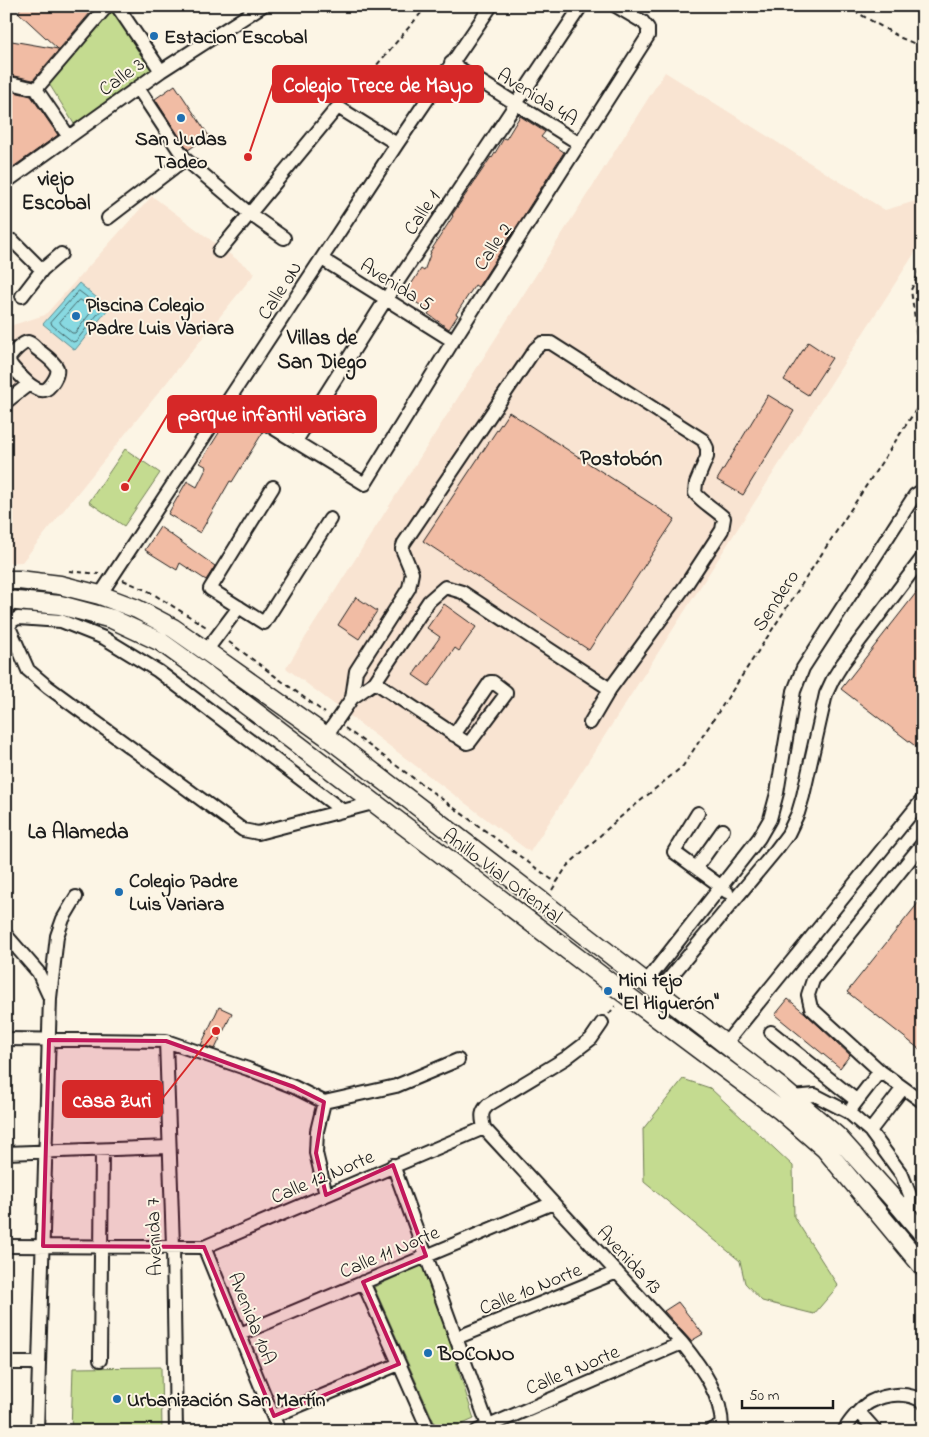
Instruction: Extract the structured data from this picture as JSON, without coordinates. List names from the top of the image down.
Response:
{
  "streets": {
    "highway": ["Anillo Vial Oriental"],
    "street": [
      "Calle 3",
      "Avenida 4A",
      "Calle 1",
      "Calle 2",
      "Avenida 5",
      "Calle 0N",
      "Calle 12 Norte",
      "Avenida 7",
      "Calle 11 Norte",
      "Avenida 13",
      "Calle 10 Norte",
      "Avenida 10A",
      "Calle 9 Norte"
    ],
    "path": ["Sendero"]
  },
  "crossings": [
    ["Avenida 4A", "Calle 1"],
    ["Avenida 4A", "Calle 2"],
    ["Avenida 4A", "Calle 0N"],
    ["Calle 1", "Calle 2"],
    ["Calle 1", "Avenida 5"],
    ["Calle 2", "Avenida 5"],
    ["Avenida 5", "Calle 0N"],
    ["Calle 0N", "Anillo Vial Oriental"],
    ["Sendero", "Anillo Vial Oriental"],
    ["Calle 12 Norte", "Avenida 7"],
    ["Calle 12 Norte", "Avenida 13"],
    ["Calle 12 Norte", "Avenida 10A"],
    ["Calle 11 Norte", "Avenida 13"],
    ["Calle 11 Norte", "Avenida 10A"],
    ["Avenida 13", "Calle 10 Norte"],
    ["Avenida 13", "Calle 9 Norte"]
  ],
  "districts": [
    "viejo Escobal",
    "Villas de San Diego",
    "Postobón",
    "La Alameda"
  ],
  "places": [
    "Estacion Escobal",
    "San Judas Tadeo",
    "Colegio Trece de Mayo",
    "Piscina Colegio Padre Luis Variara",
    "parque infantil variara",
    "Colegio Padre Luis Variara",
    "Mini tejo \"El Higuerón\"",
    "casa zuri",
    "BOCONO",
    "Urbanización San Martín"
  ],
  "scale_bar": "50 m"
}
